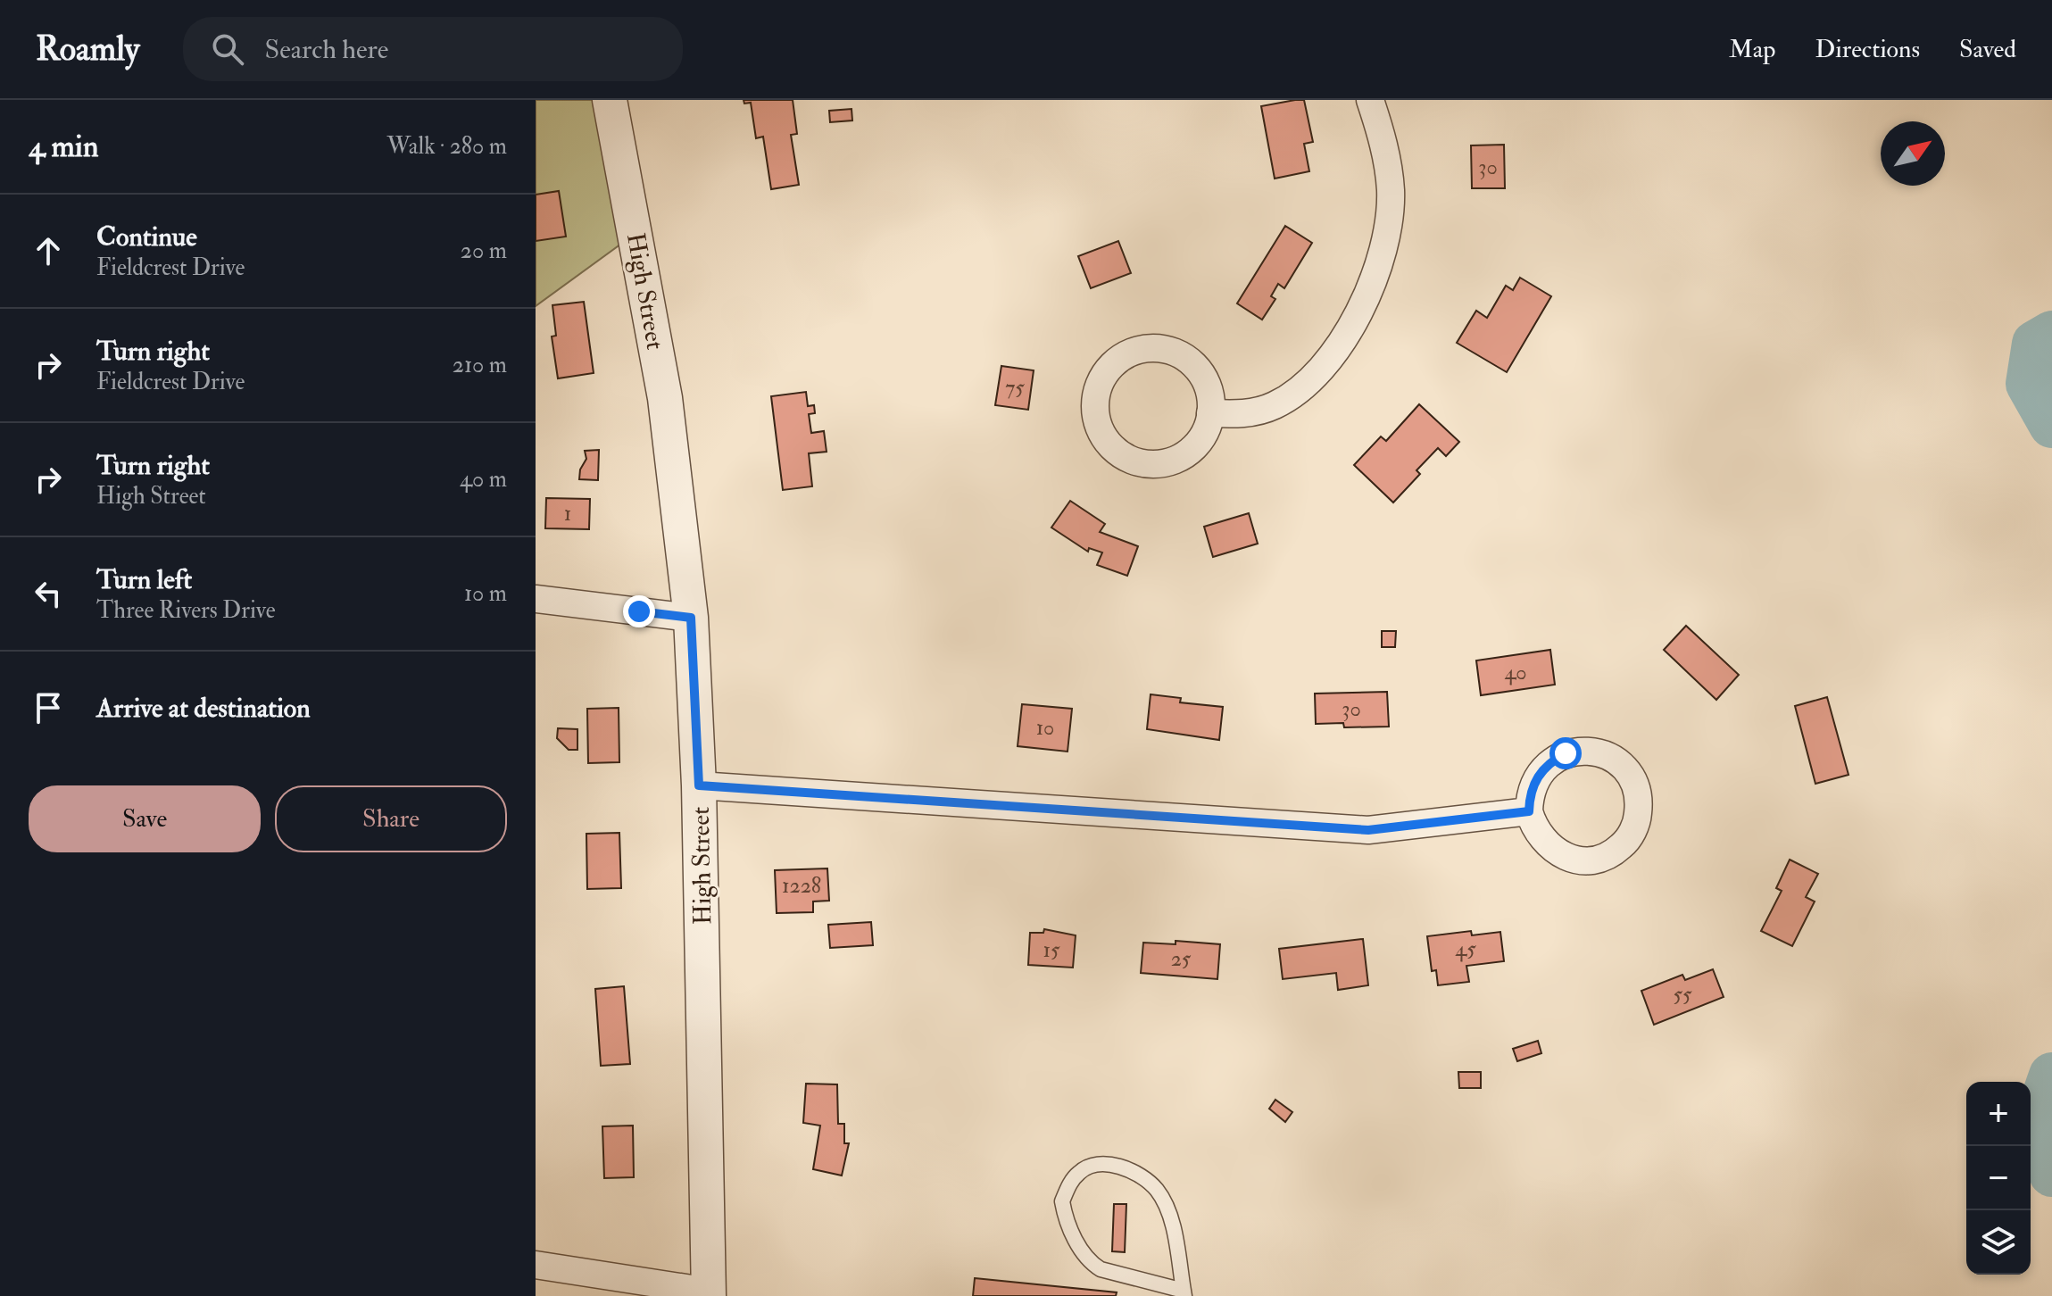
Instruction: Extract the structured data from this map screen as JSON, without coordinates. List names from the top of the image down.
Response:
{
  "streets": {
    "street": ["High Street"]
  },
  "house_numbers": [
    "30",
    "75",
    "1",
    "40",
    "30",
    "10",
    "1228",
    "45",
    "15",
    "25",
    "55"
  ],
  "north": "top right",
  "page": {
    "header": "Roamly",
    "search": "Search here",
    "nav": ["Map", "Directions", "Saved"],
    "heading": ["4 min", "Walk · 280 m"],
    "list": [
      ["Continue", "Fieldcrest Drive", "20 m"],
      ["Turn right", "Fieldcrest Drive", "210 m"],
      ["Turn right", "High Street", "40 m"],
      ["Turn left", "Three Rivers Drive", "10 m"],
      "Arrive at destination"
    ],
    "buttons": ["Save", "Share"],
    "map_buttons": ["+", "−"]
  }
}
